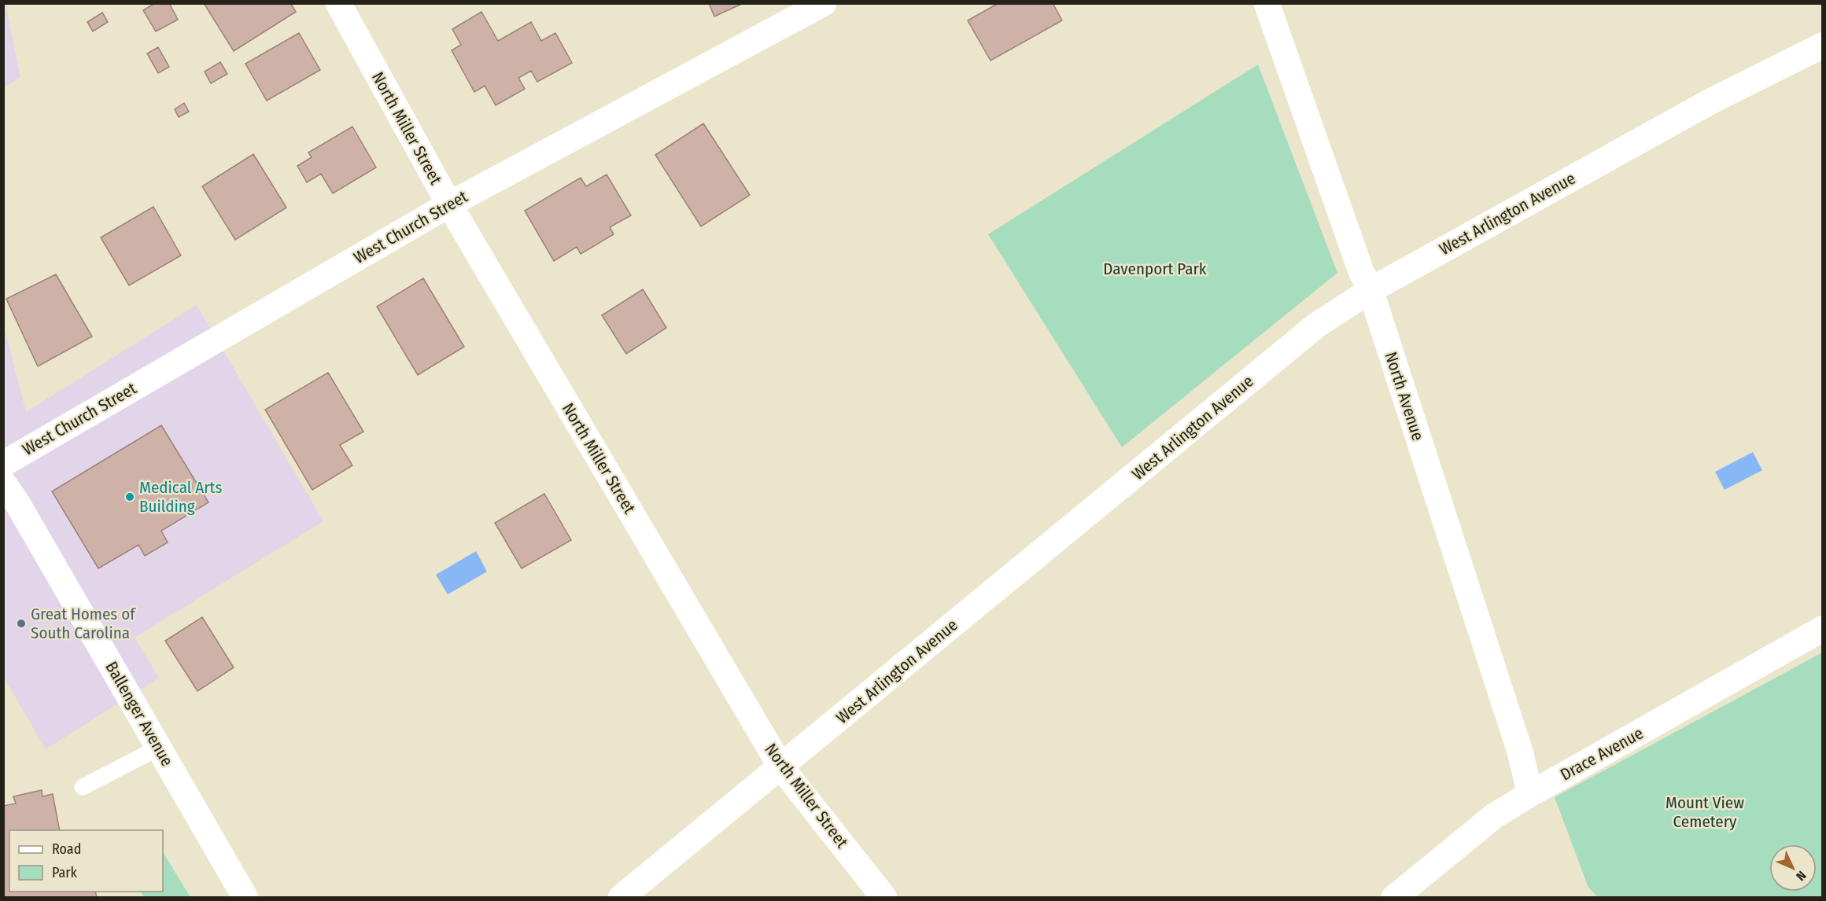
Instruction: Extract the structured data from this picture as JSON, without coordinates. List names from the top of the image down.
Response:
{
  "streets": {
    "street": [
      "North Miller Street",
      "West Arlington Avenue",
      "West Church Street",
      "North Avenue",
      "Ballenger Avenue",
      "Drace Avenue"
    ]
  },
  "crossings": [
    ["North Miller Street", "West Arlington Avenue"],
    ["North Miller Street", "West Church Street"],
    ["West Arlington Avenue", "North Avenue"],
    ["North Avenue", "Drace Avenue"]
  ],
  "parks": ["Davenport Park", "Mount View Cemetery"],
  "places": ["Medical Arts Building", "Great Homes of South Carolina"],
  "legend": ["Road", "Park"],
  "north": "bottom right"
}
